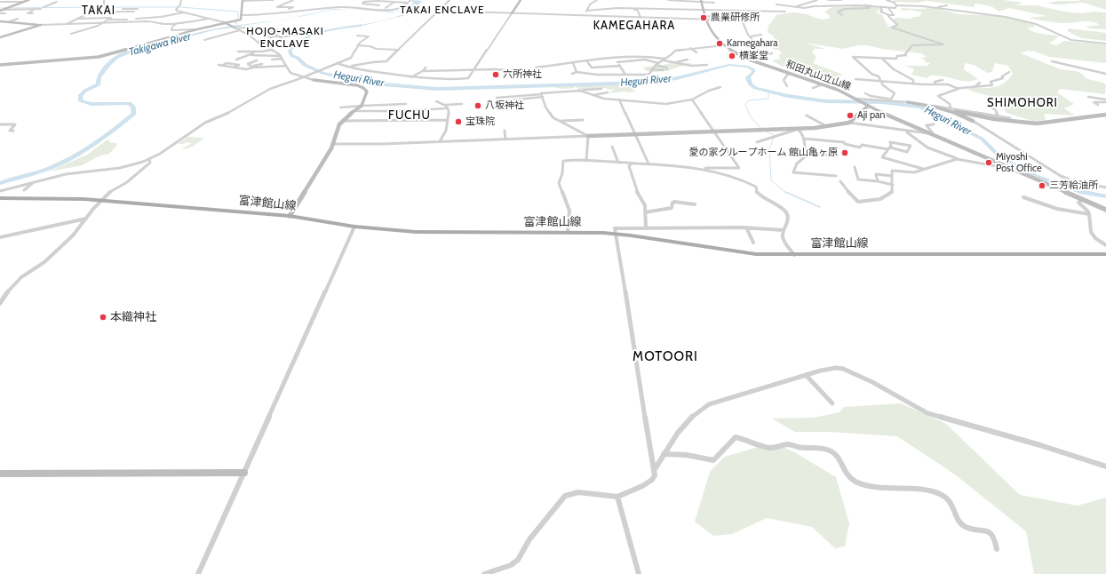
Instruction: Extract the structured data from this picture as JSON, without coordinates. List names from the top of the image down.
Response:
{
  "streets": {
    "main road": ["富津館山線"],
    "street": ["和田丸山立山線"]
  },
  "districts": [
    "TAKAI ENCLAVE",
    "TAKAI",
    "KAMEGAHARA",
    "HOJO-MASAKI ENCLAVE",
    "SHIMOHORI",
    "FUCHU",
    "MOTOORI"
  ],
  "water": ["Takigawa River", "Heguri River"],
  "places": [
    "農業研修所",
    "Kamegahara",
    "横峯堂",
    "六所神社",
    "八坂神社",
    "Aji pan",
    "宝珠院",
    "愛の家グループホーム 館山亀ヶ原",
    "Miyoshi Post Office",
    "三芳給油所",
    "本織神社"
  ]
}
